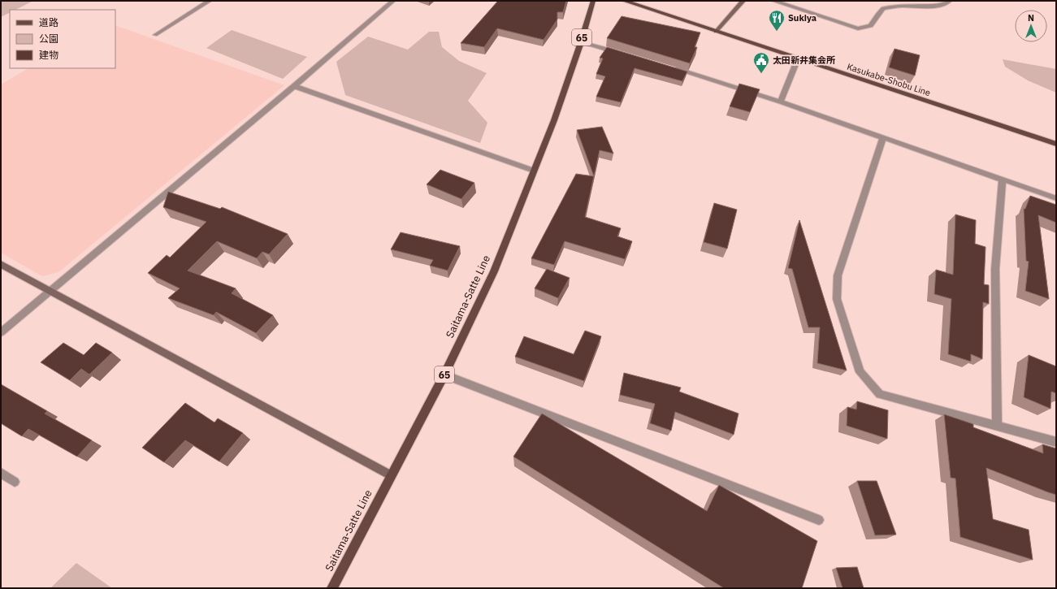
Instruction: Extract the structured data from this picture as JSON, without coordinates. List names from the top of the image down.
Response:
{
  "streets": {
    "main road": ["65", "Kasukabe-Shobu Line", "Saitama-Satte Line"]
  },
  "places": {
    "restaurant": ["Sukiya"],
    "public building": ["太田新井集会所"]
  },
  "legend": ["道路", "公園", "建物"],
  "north": "top"
}
